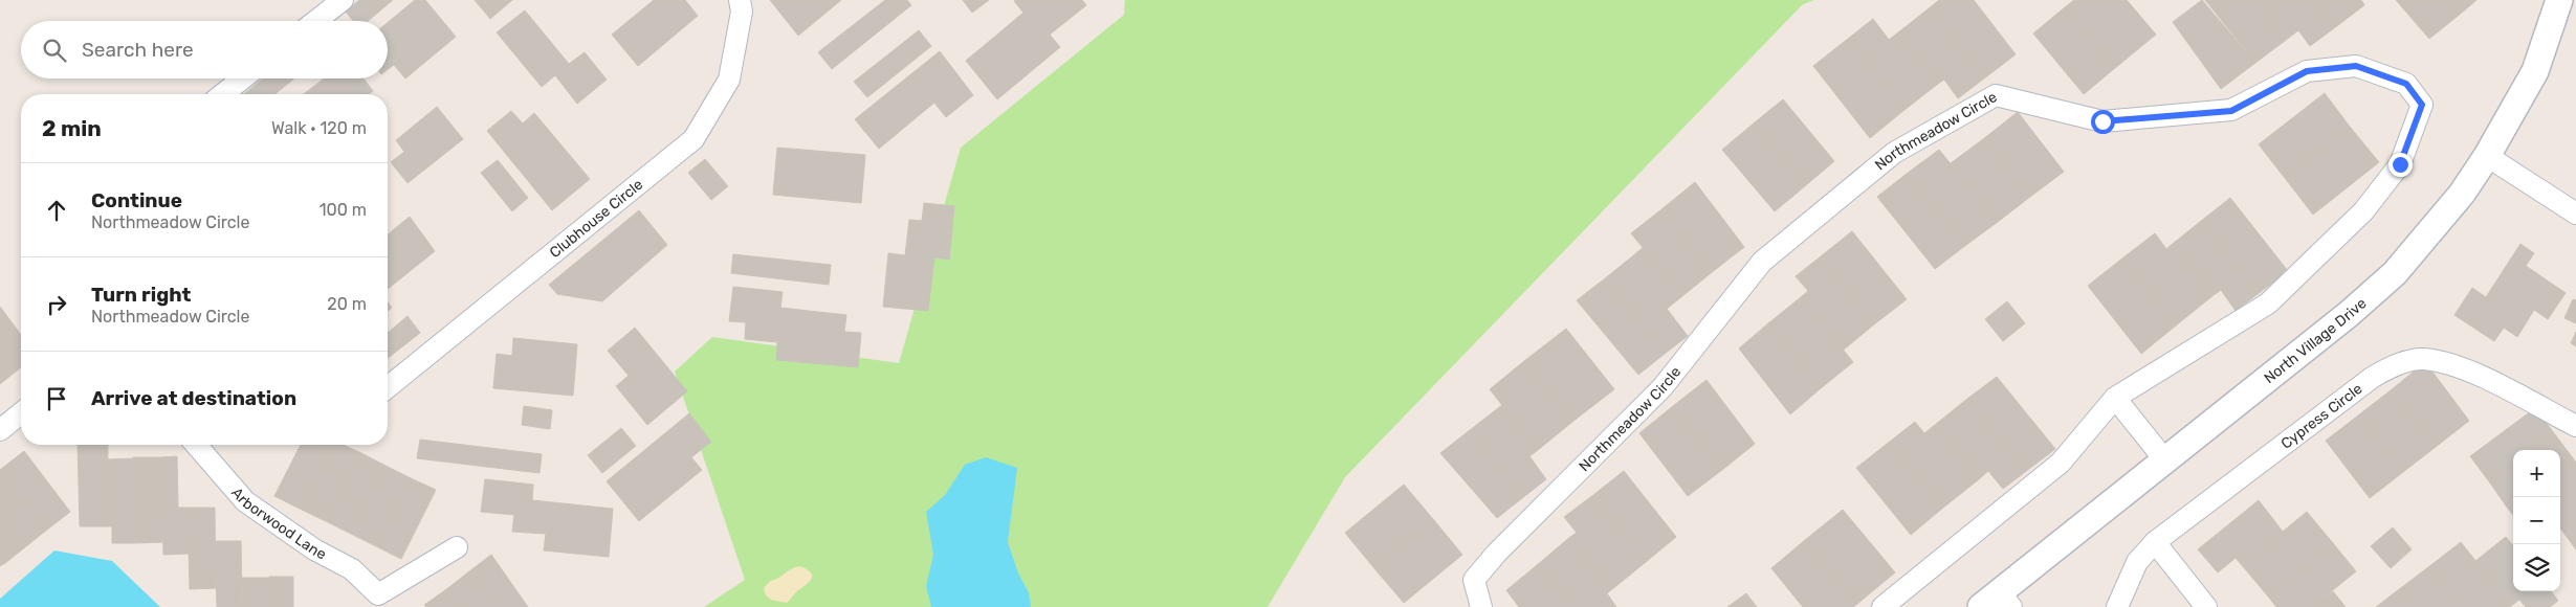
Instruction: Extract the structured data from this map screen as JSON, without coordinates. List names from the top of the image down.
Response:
{
  "streets": {
    "street": [
      "Northmeadow Circle",
      "Clubhouse Circle",
      "North Village Drive",
      "Cypress Circle",
      "Arborwood Lane"
    ]
  },
  "page": {
    "search": "Search here",
    "heading": ["2 min", "Walk · 120 m"],
    "list": [
      ["Continue", "Northmeadow Circle", "100 m"],
      ["Turn right", "Northmeadow Circle", "20 m"],
      "Arrive at destination"
    ],
    "map_buttons": ["+", "−"]
  }
}
